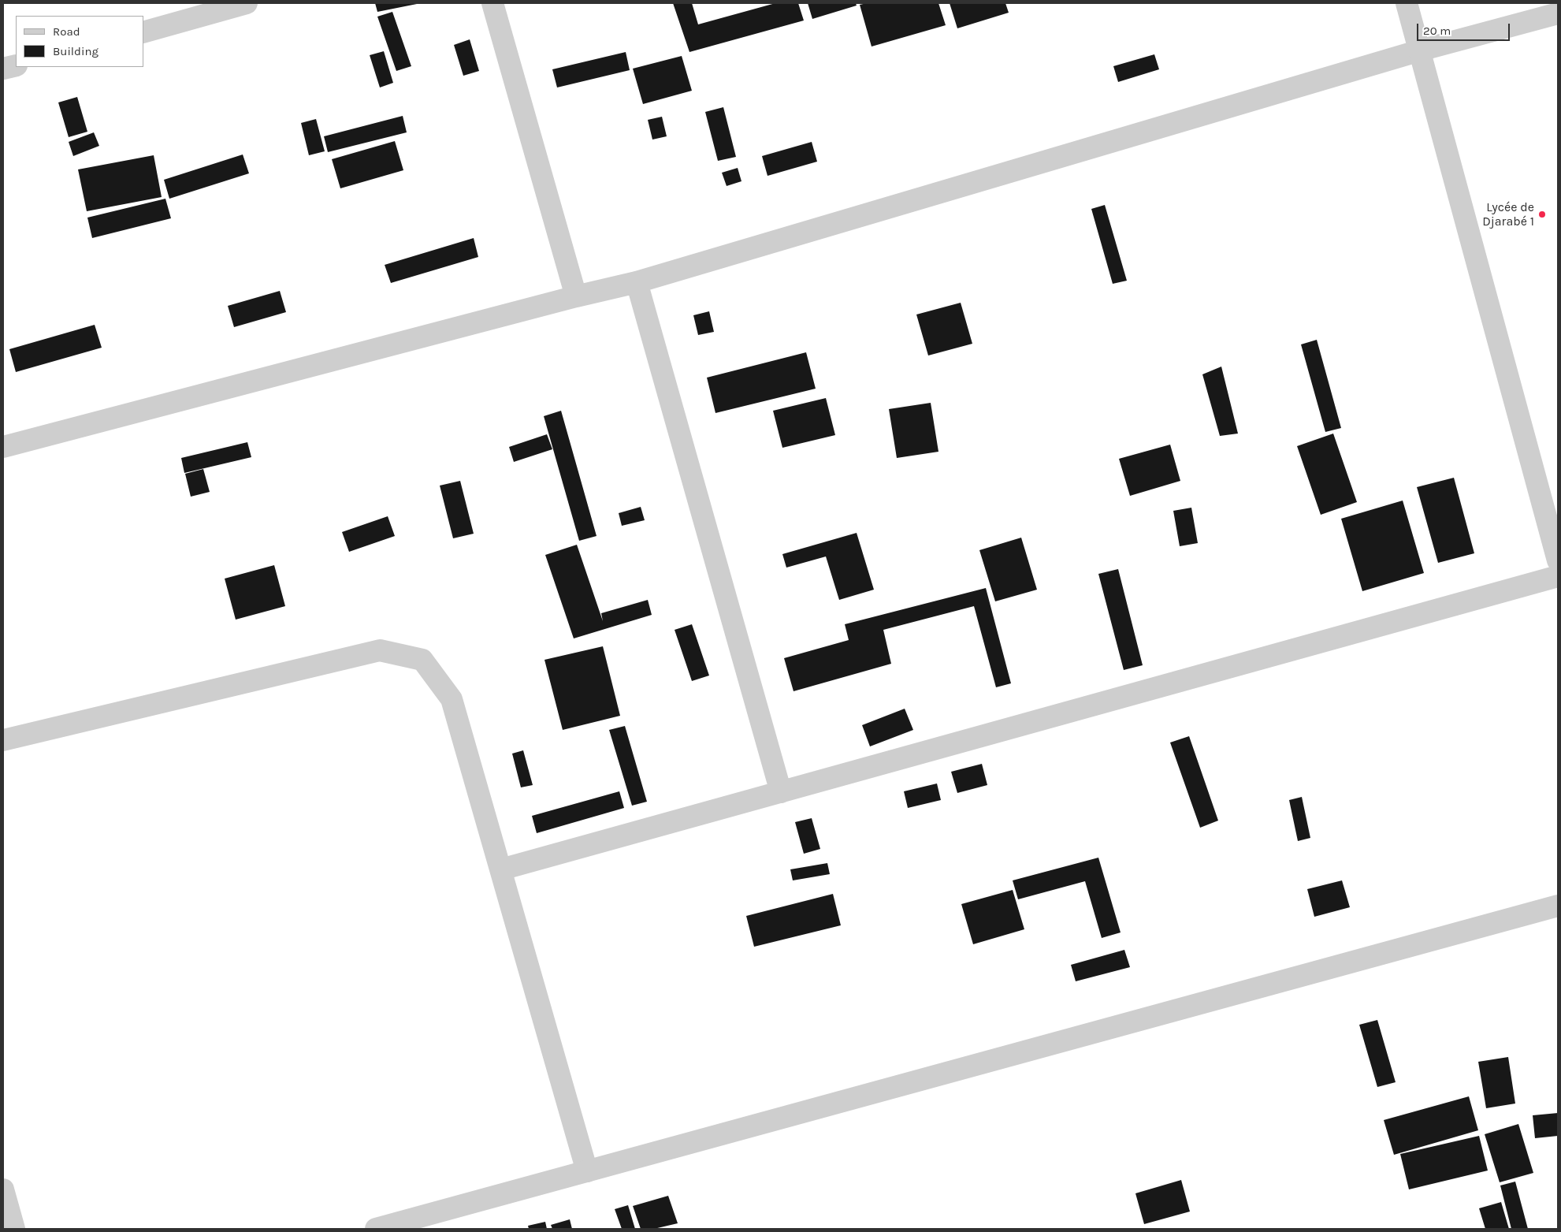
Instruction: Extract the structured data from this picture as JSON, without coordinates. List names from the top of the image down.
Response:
{
  "places": ["Lycée de Djarabé 1"],
  "legend": ["Road", "Building"],
  "scale_bar": "20 m"
}
